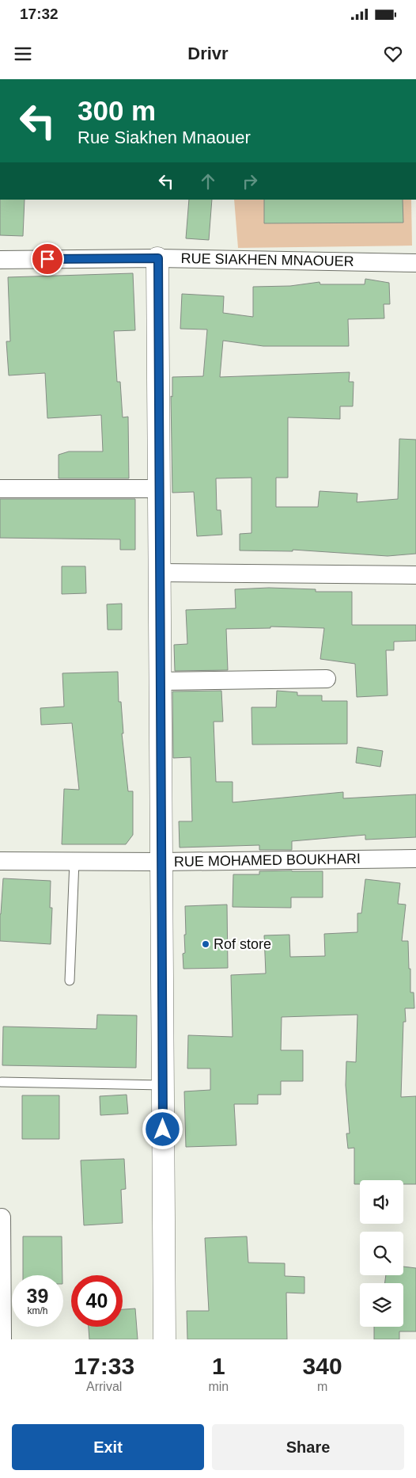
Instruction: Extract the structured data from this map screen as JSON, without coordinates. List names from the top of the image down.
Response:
{
  "streets": {
    "street": ["RUE SIAKHEN MNAOUER", "RUE MOHAMED BOUKHARI"]
  },
  "places": ["Rof store"],
  "page": {
    "status": "17:32",
    "header": "Drivr",
    "turn": ["300 m", "Rue Siakhen Mnaouer"],
    "speed": "39 km/h",
    "limit": "40",
    "eta": [
      "17:33",
      "Arrival",
      "1",
      "min",
      "340",
      "m"
    ],
    "buttons": ["Exit", "Share"]
  }
}
